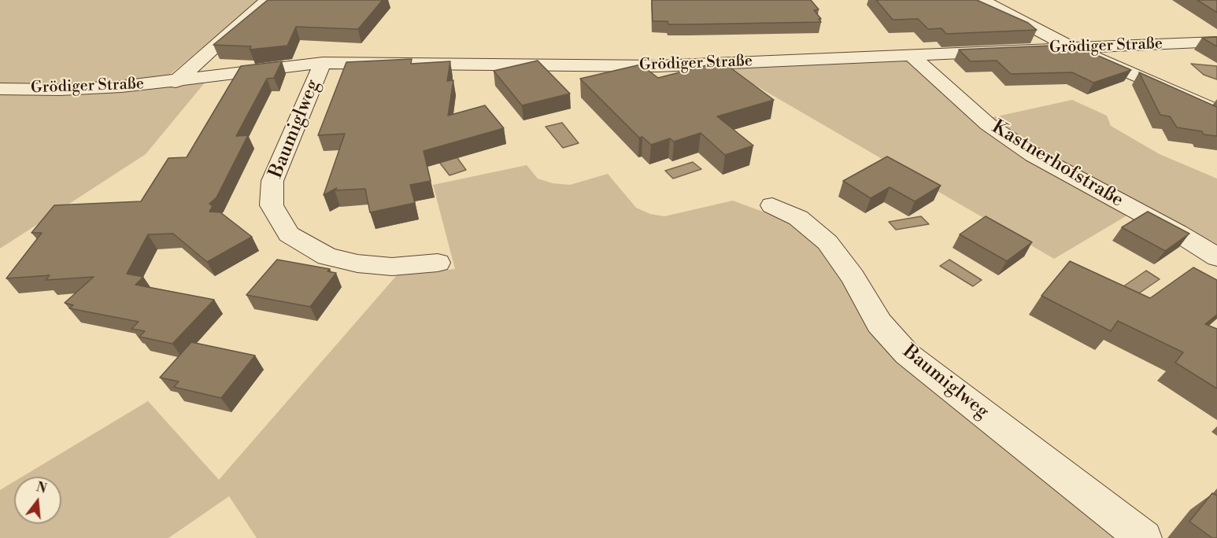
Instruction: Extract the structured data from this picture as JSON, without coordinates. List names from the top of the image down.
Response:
{
  "streets": {
    "street": ["Grödiger Straße", "Baumiglweg", "Kastnerhofstraße"]
  },
  "crossings": [
    ["Grödiger Straße", "Baumiglweg"],
    ["Grödiger Straße", "Kastnerhofstraße"]
  ],
  "north": "top"
}
